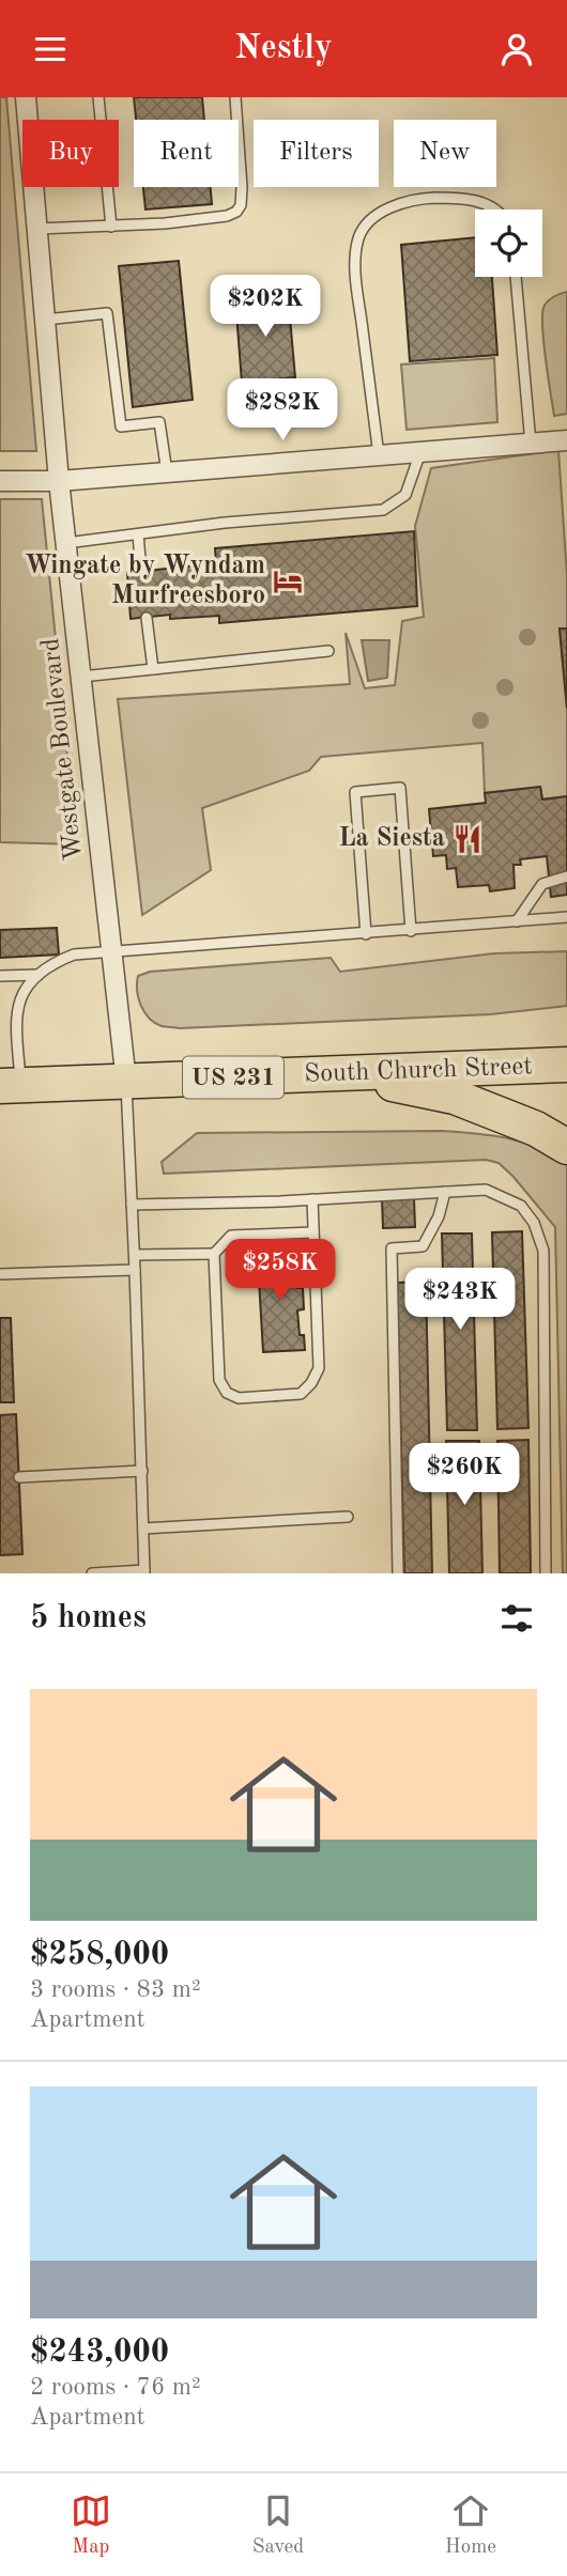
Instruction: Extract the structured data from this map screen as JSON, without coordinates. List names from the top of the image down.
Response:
{
  "streets": {
    "highway": ["South Church Street", "US 231"],
    "street": ["Westgate Boulevard"]
  },
  "crossings": [
    ["Westgate Boulevard", "South Church Street"]
  ],
  "places": {
    "hotel": ["Wingate by Wyndam Murfreesboro"],
    "restaurant": ["La Siesta"]
  },
  "page": {
    "header": "Nestly",
    "chip": [
      "Buy",
      "Rent",
      "Filters",
      "New"
    ],
    "price": [
      "$202K",
      "$282K",
      "$258K",
      "$243K",
      "$260K"
    ],
    "heading": "5 homes",
    "list": [
      {
        "name": "$258,000",
        "note": "3 rooms · 83 m² · Apartment"
      },
      {
        "name": "$243,000",
        "note": "2 rooms · 76 m² · Apartment"
      }
    ],
    "tabs": ["Map", "Saved", "Home"]
  }
}
